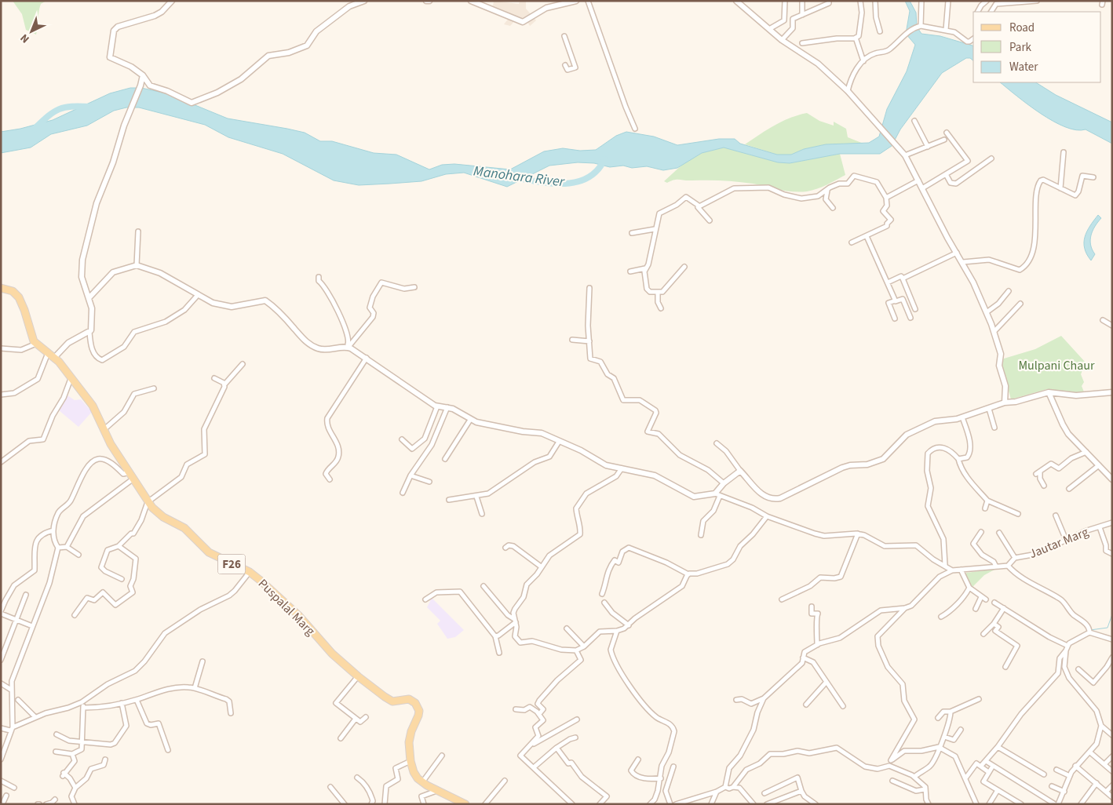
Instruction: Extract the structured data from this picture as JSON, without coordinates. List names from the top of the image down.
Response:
{
  "streets": {
    "main road": ["F26", "Puspalal Marg"],
    "street": ["Jautar Marg"]
  },
  "water": ["Manohara River"],
  "parks": ["Mulpani Chaur"],
  "legend": ["Road", "Park", "Water"],
  "north": "bottom left"
}
